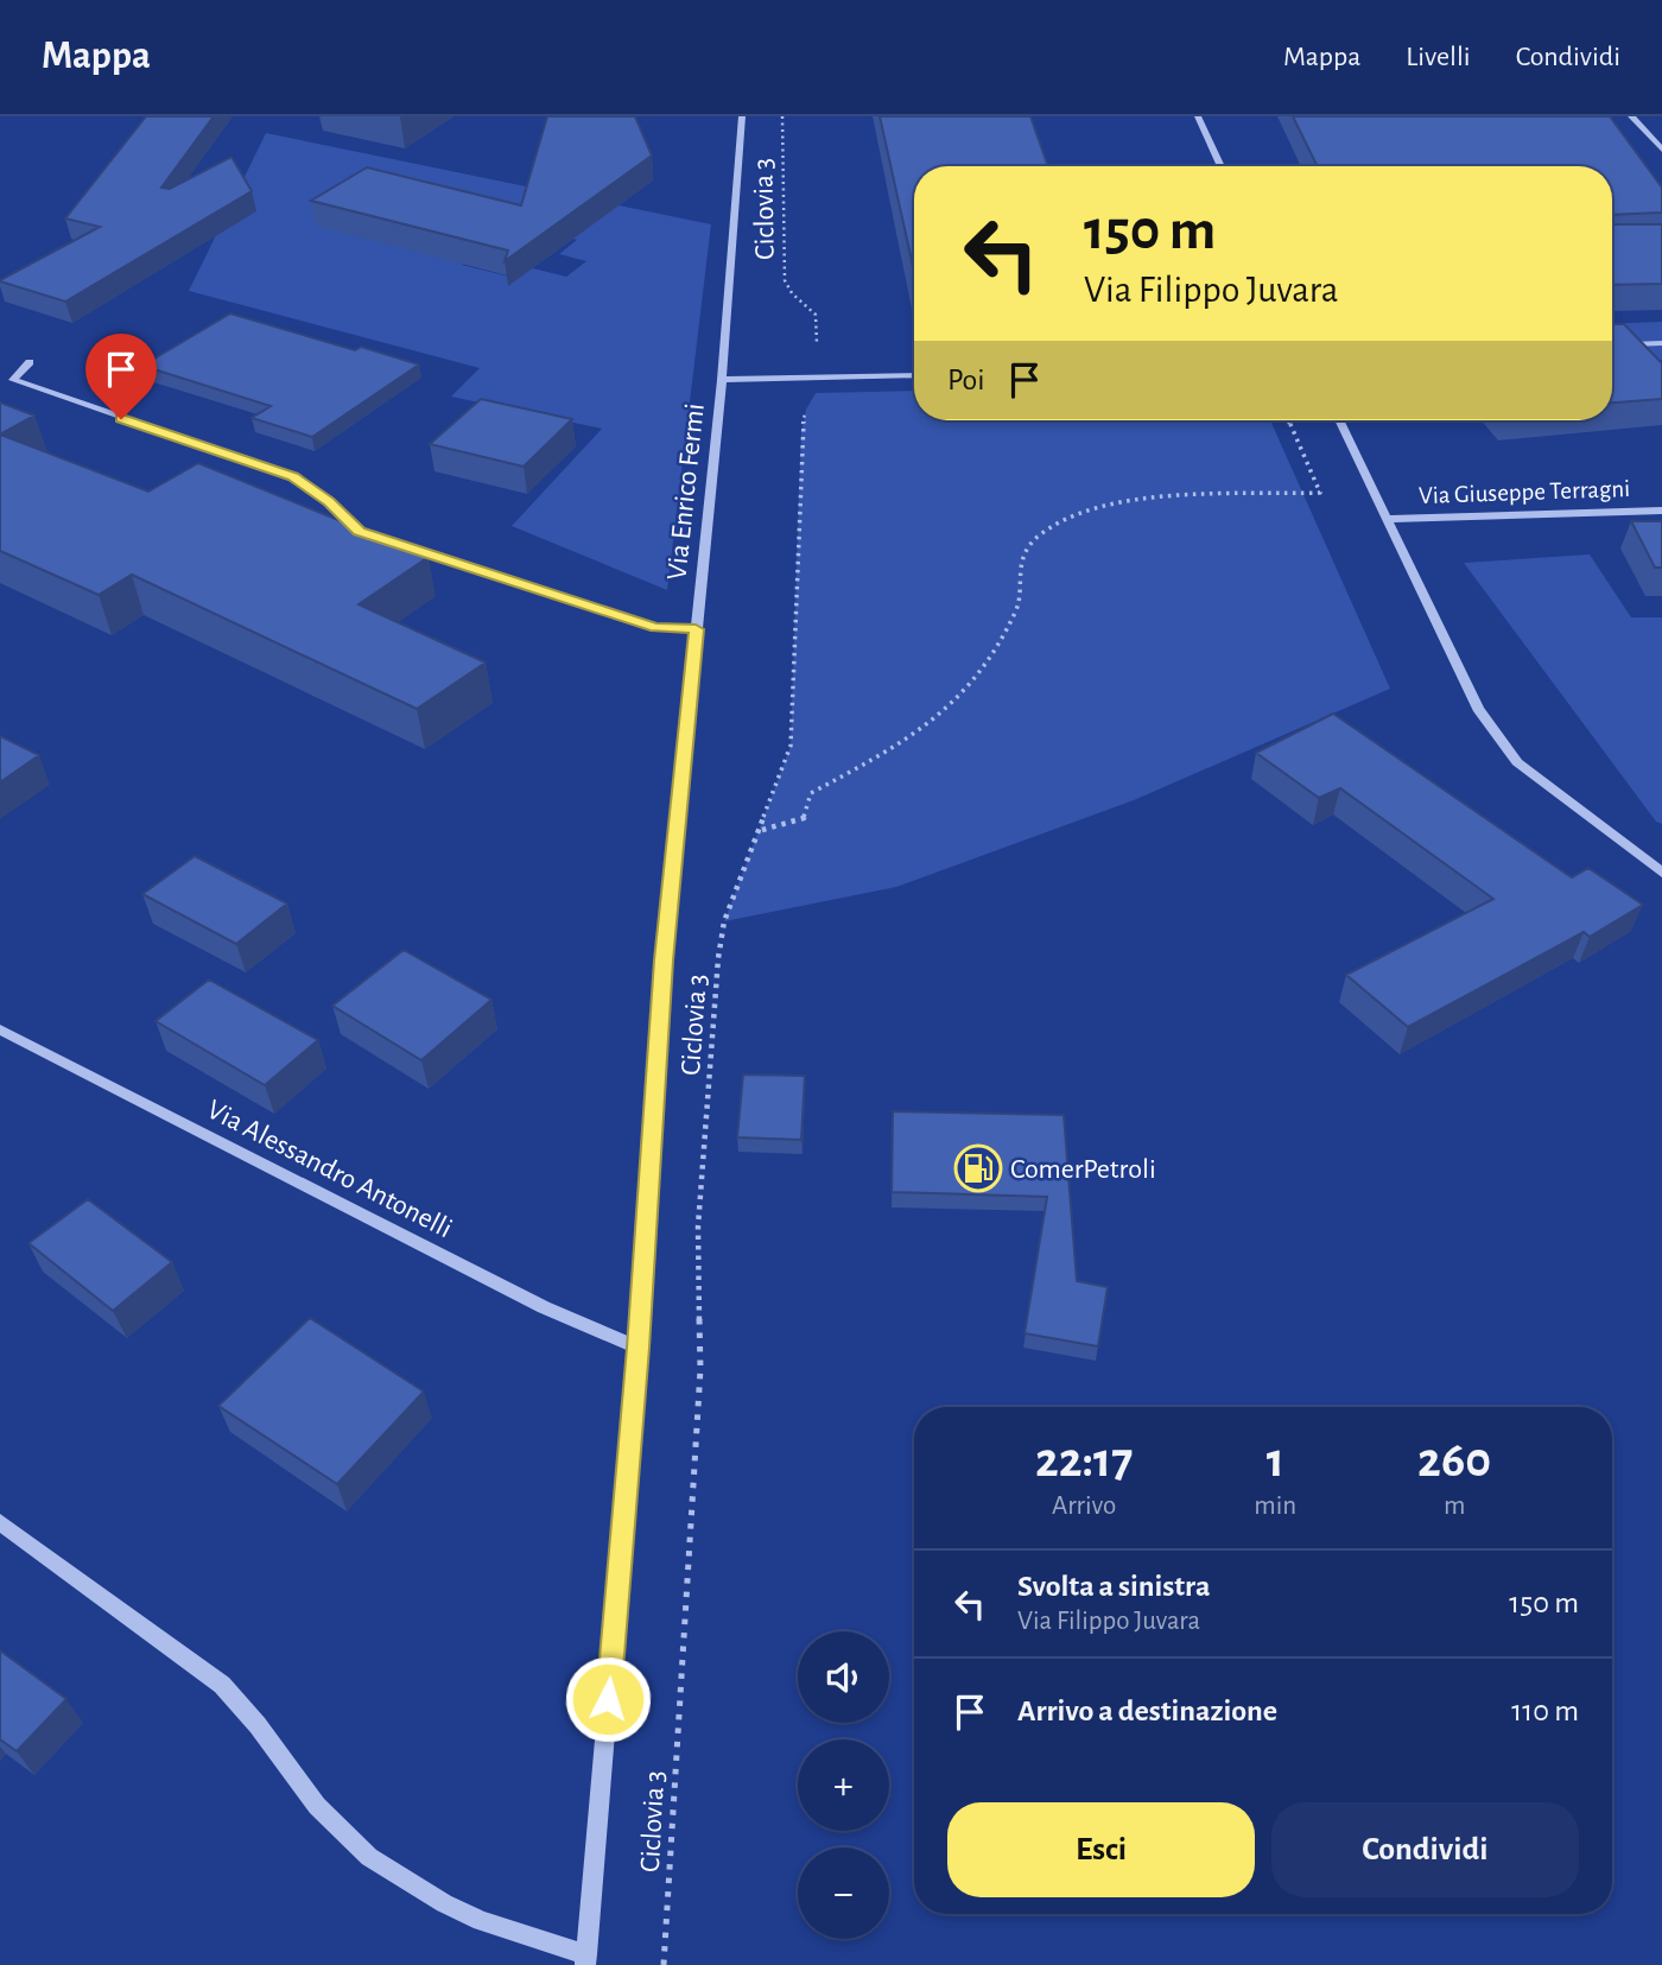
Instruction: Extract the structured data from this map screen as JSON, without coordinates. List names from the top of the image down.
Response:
{
  "streets": {
    "street": ["Via Enrico Fermi", "Via Giuseppe Terragni", "Via Alessandro Antonelli"],
    "path": ["Ciclovia 3"]
  },
  "crossings": [
    ["Via Enrico Fermi", "Via Alessandro Antonelli"]
  ],
  "places": {
    "fuel station": ["ComerPetroli"]
  },
  "page": {
    "header": "Mappa",
    "nav": ["Mappa", "Livelli", "Condividi"],
    "turn": ["150 m", "Via Filippo Juvara"],
    "then": "Poi",
    "eta": [
      "22:17",
      "Arrivo",
      "1",
      "min",
      "260",
      "m"
    ],
    "list": [
      {
        "name": "Svolta a sinistra",
        "note": "Via Filippo Juvara",
        "value": "150 m"
      },
      {
        "name": "Arrivo a destinazione",
        "value": "110 m"
      }
    ],
    "map_buttons": ["+", "−"],
    "buttons": ["Esci", "Condividi"]
  }
}
